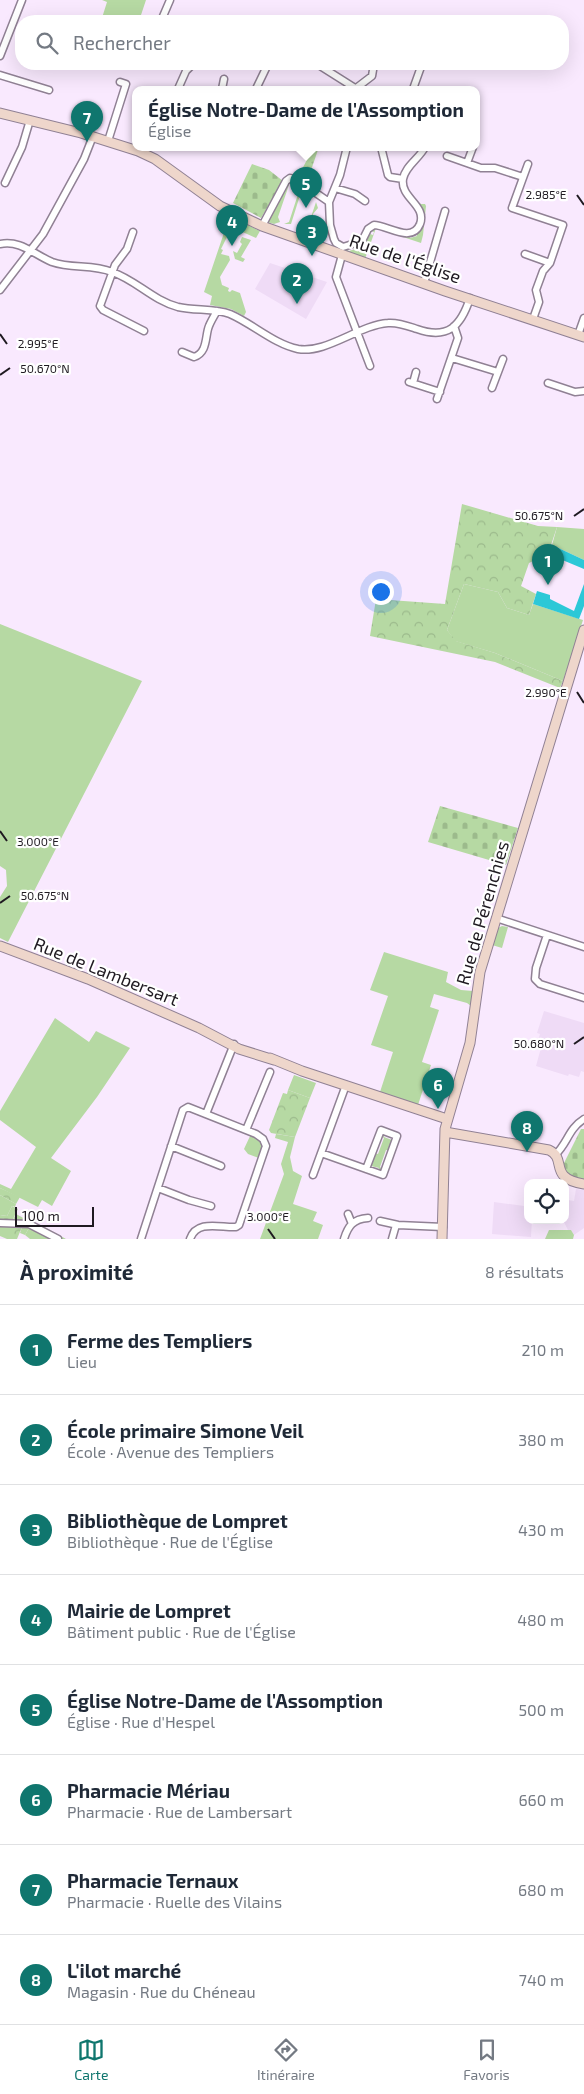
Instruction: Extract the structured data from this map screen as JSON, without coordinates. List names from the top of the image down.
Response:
{
  "streets": {
    "main road": ["Rue de l'Église", "Rue de Pérenchies", "Rue de Lambersart"]
  },
  "crossings": [
    ["Rue de Pérenchies", "Rue de Lambersart"]
  ],
  "scale_bar": "100 m",
  "page": {
    "search": "Rechercher",
    "popup": ["Église Notre-Dame de l'Assomption", "Église"],
    "pins": [
      "7",
      "5",
      "4",
      "3",
      "2",
      "1",
      "6",
      "8"
    ],
    "scale": "100 m",
    "heading": ["À proximité", "8 résultats"],
    "list": [
      {
        "mark": "1",
        "name": "Ferme des Templiers",
        "note": "Lieu",
        "value": "210 m"
      },
      {
        "mark": "2",
        "name": "École primaire Simone Veil",
        "note": "École · Avenue des Templiers",
        "value": "380 m"
      },
      {
        "mark": "3",
        "name": "Bibliothèque de Lompret",
        "note": "Bibliothèque · Rue de l'Église",
        "value": "430 m"
      },
      {
        "mark": "4",
        "name": "Mairie de Lompret",
        "note": "Bâtiment public · Rue de l'Église",
        "value": "480 m"
      },
      {
        "mark": "5",
        "name": "Église Notre-Dame de l'Assomption",
        "note": "Église · Rue d'Hespel",
        "value": "500 m"
      },
      {
        "mark": "6",
        "name": "Pharmacie Mériau",
        "note": "Pharmacie · Rue de Lambersart",
        "value": "660 m"
      },
      {
        "mark": "7",
        "name": "Pharmacie Ternaux",
        "note": "Pharmacie · Ruelle des Vilains",
        "value": "680 m"
      },
      {
        "mark": "8",
        "name": "L'ilot marché",
        "note": "Magasin · Rue du Chéneau",
        "value": "740 m"
      }
    ],
    "nav": ["Carte", "Itinéraire", "Favoris"]
  },
  "coordinates": [
    "2.985°E",
    "2.995°E",
    "50.670°N",
    "50.675°N",
    "2.990°E",
    "3.000°E",
    "50.680°N"
  ]
}
